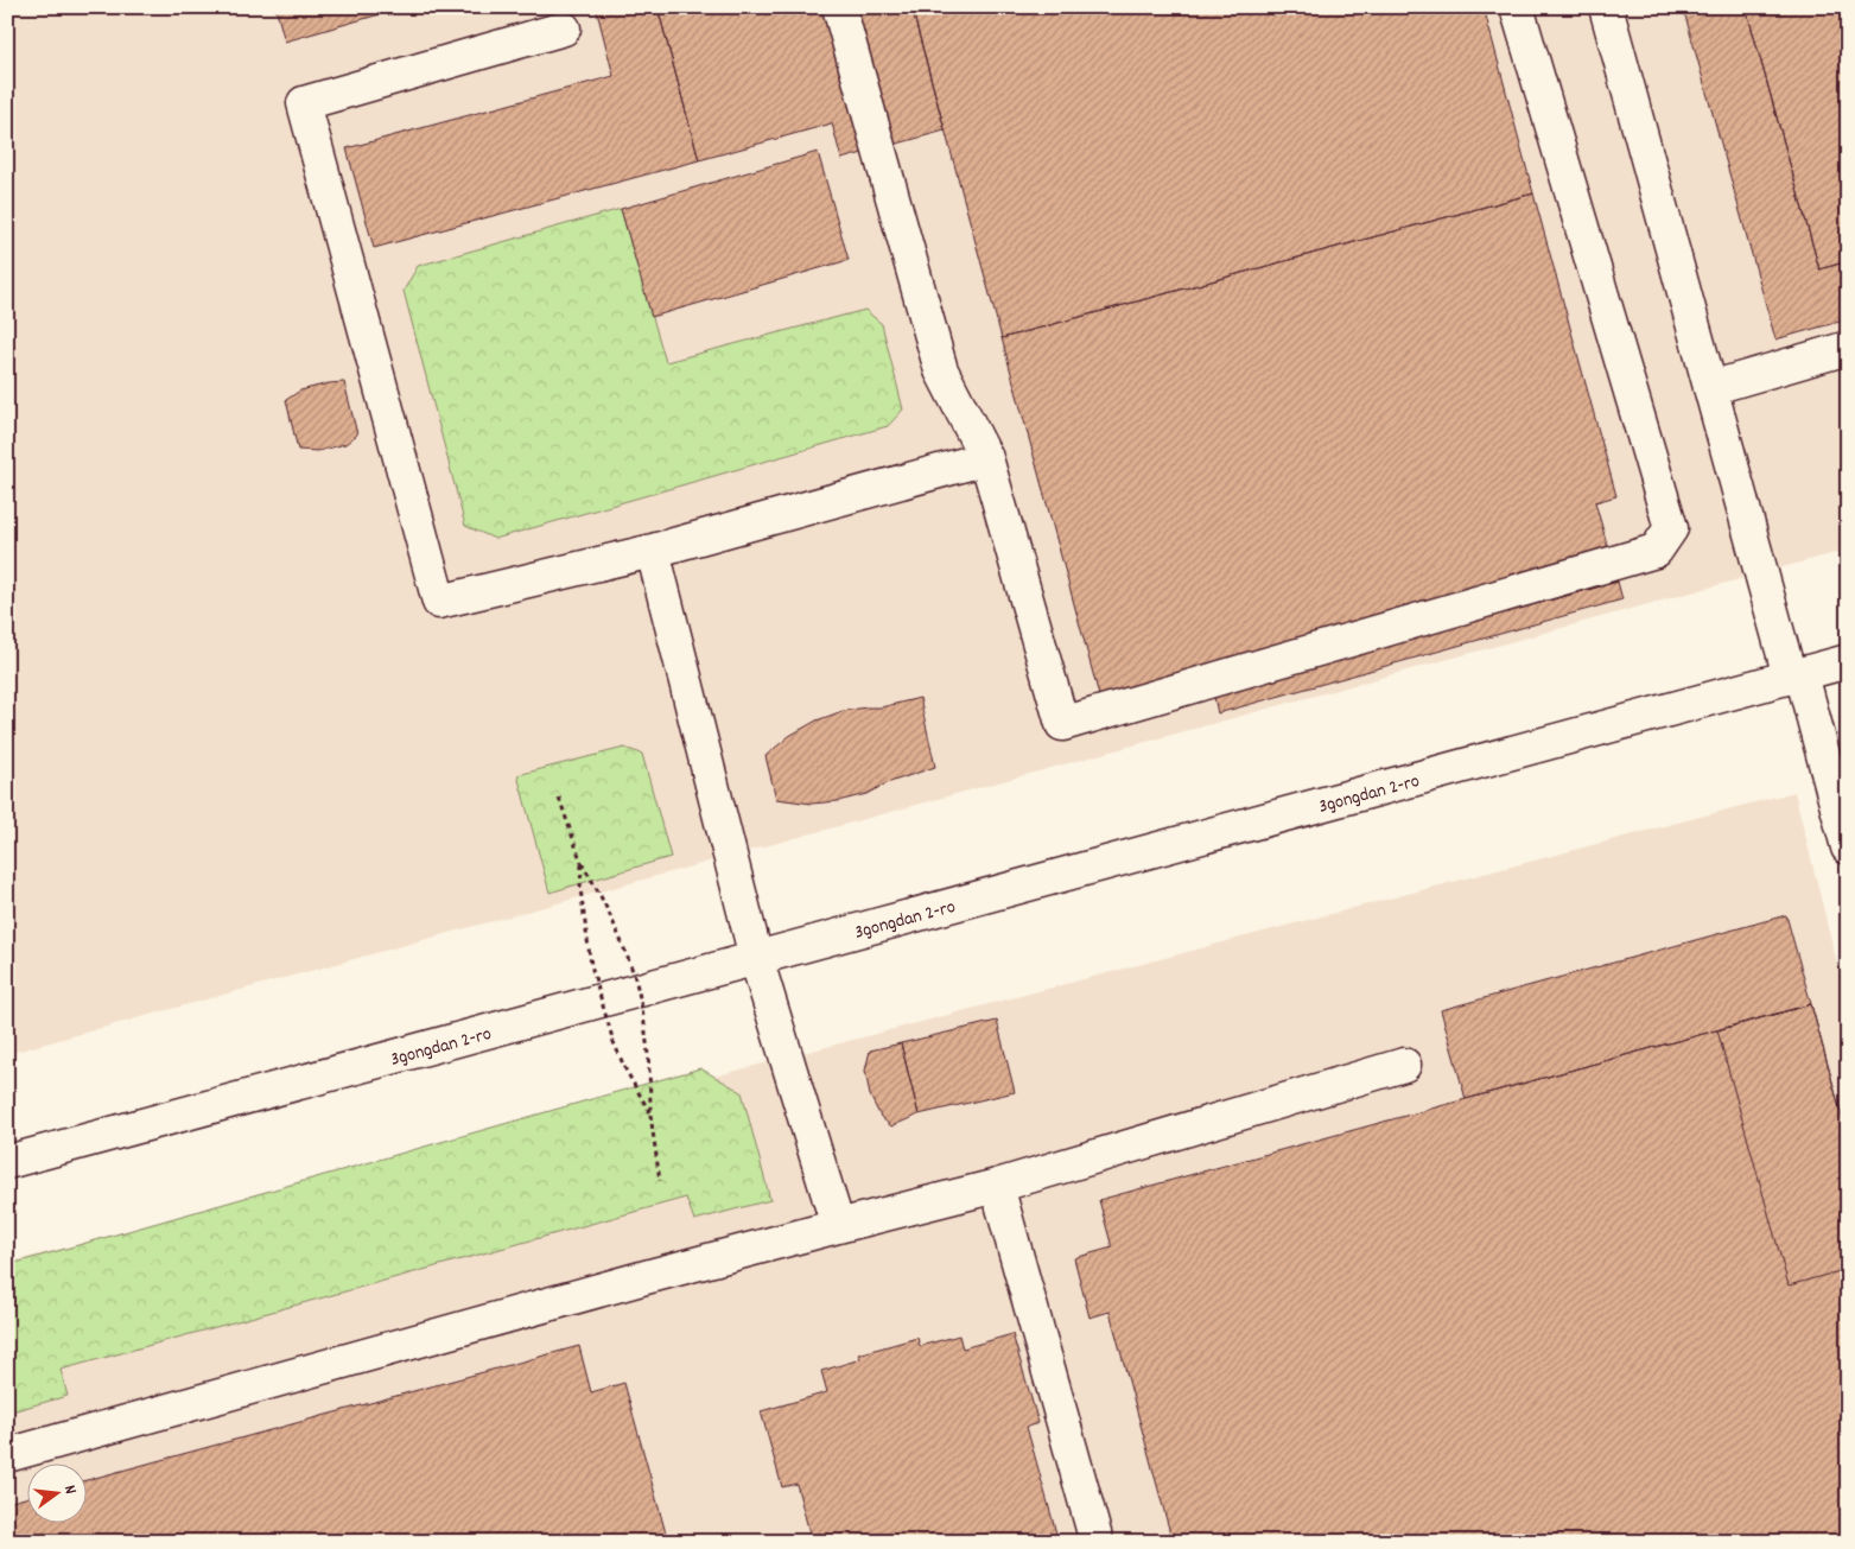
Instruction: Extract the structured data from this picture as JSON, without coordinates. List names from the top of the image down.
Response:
{
  "streets": {
    "street": ["3gongdan 2-ro"]
  },
  "north": "right"
}
